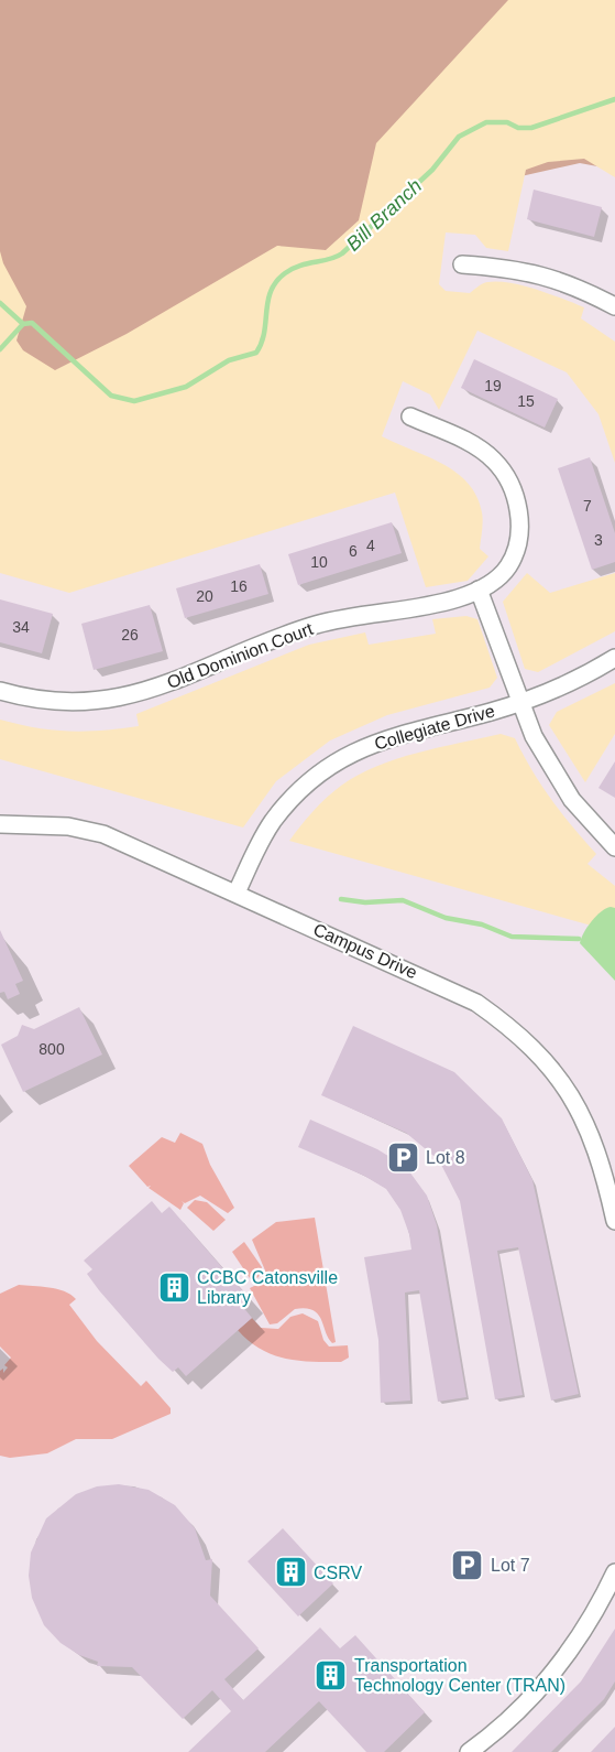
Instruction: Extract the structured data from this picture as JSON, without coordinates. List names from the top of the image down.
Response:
{
  "streets": {
    "street": ["Old Dominion Court", "Collegiate Drive", "Campus Drive"]
  },
  "crossings": [
    ["Collegiate Drive", "Campus Drive"]
  ],
  "water": ["Bill Branch"],
  "places": {
    "parking": ["Lot 8", "Lot 7"],
    "building": ["CCBC Catonsville Library", "CSRV", "Transportation Technology Center (TRAN)"]
  },
  "house_numbers": [
    "19",
    "15",
    "7",
    "3",
    "4",
    "6",
    "10",
    "16",
    "20",
    "34",
    "26",
    "800"
  ]
}
